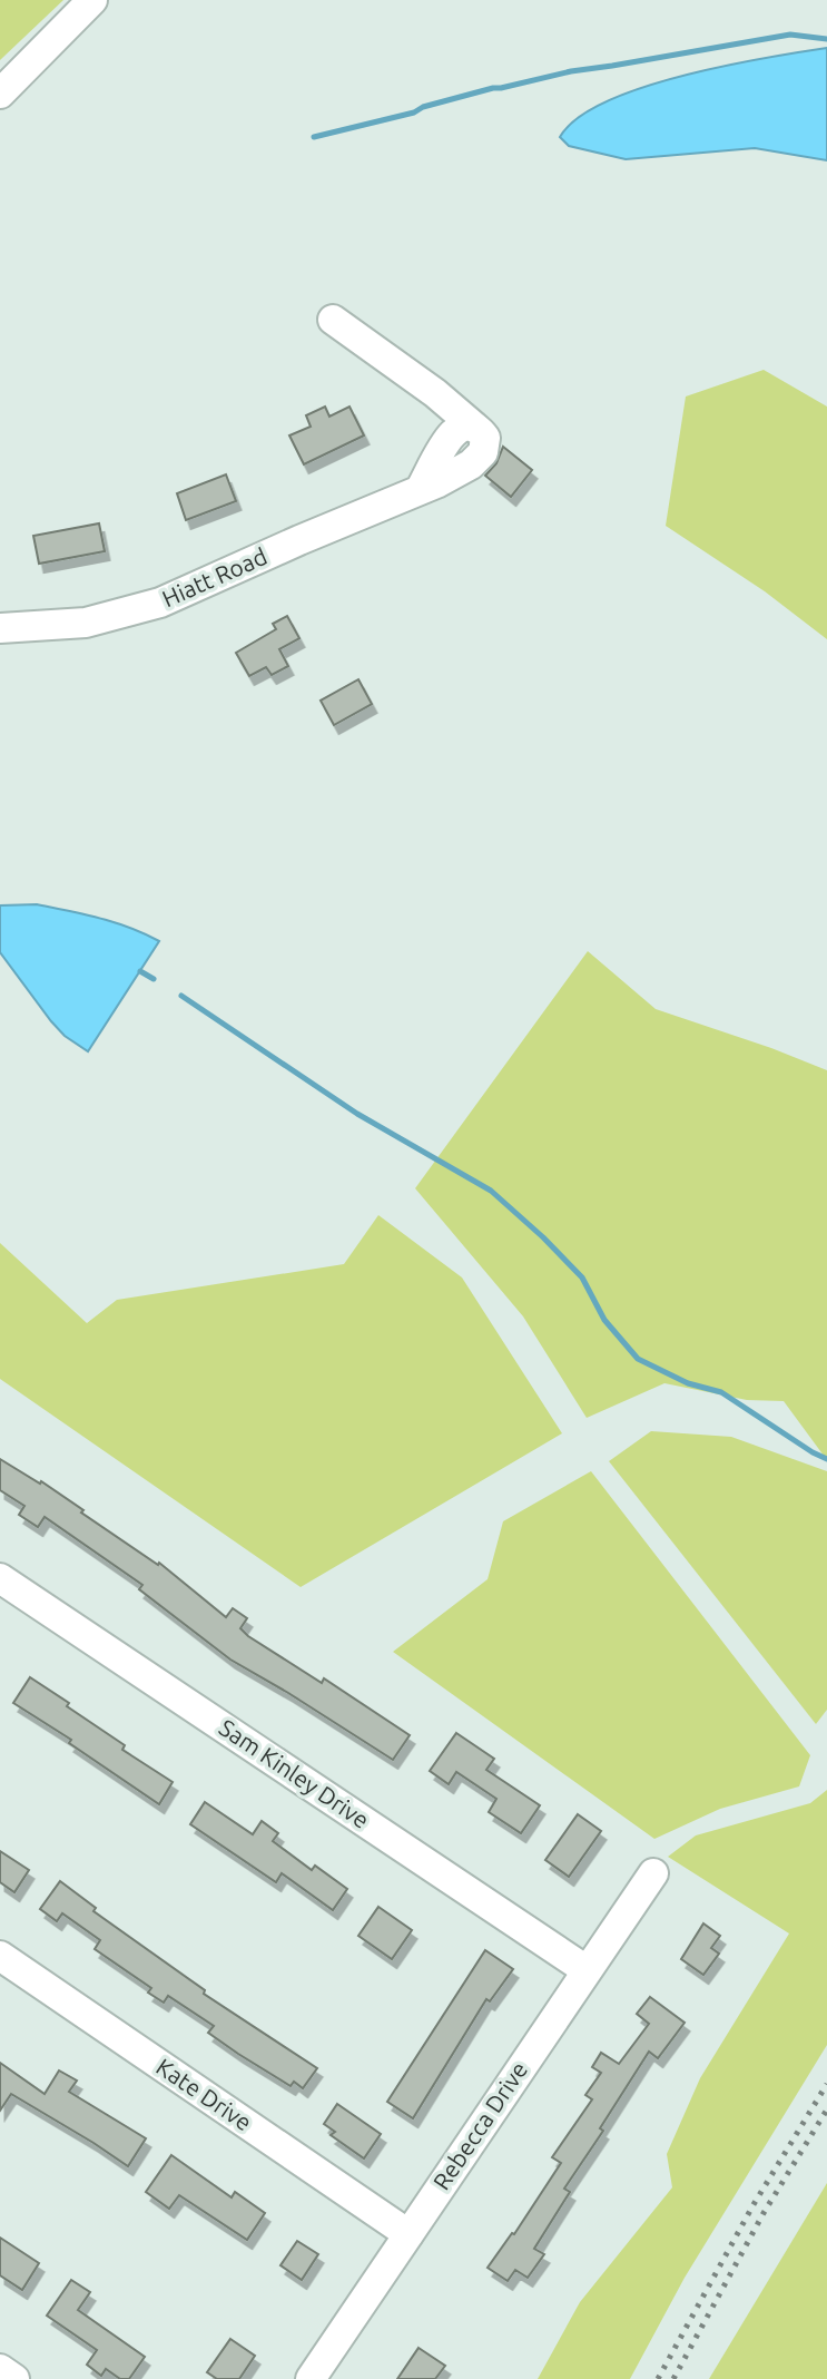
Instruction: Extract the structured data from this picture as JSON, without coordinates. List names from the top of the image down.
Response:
{
  "streets": {
    "street": [
      "Hiatt Road",
      "Sam Kinley Drive",
      "Kate Drive",
      "Rebecca Drive"
    ]
  },
  "crossings": [
    ["Sam Kinley Drive", "Rebecca Drive"],
    ["Kate Drive", "Rebecca Drive"]
  ]
}
